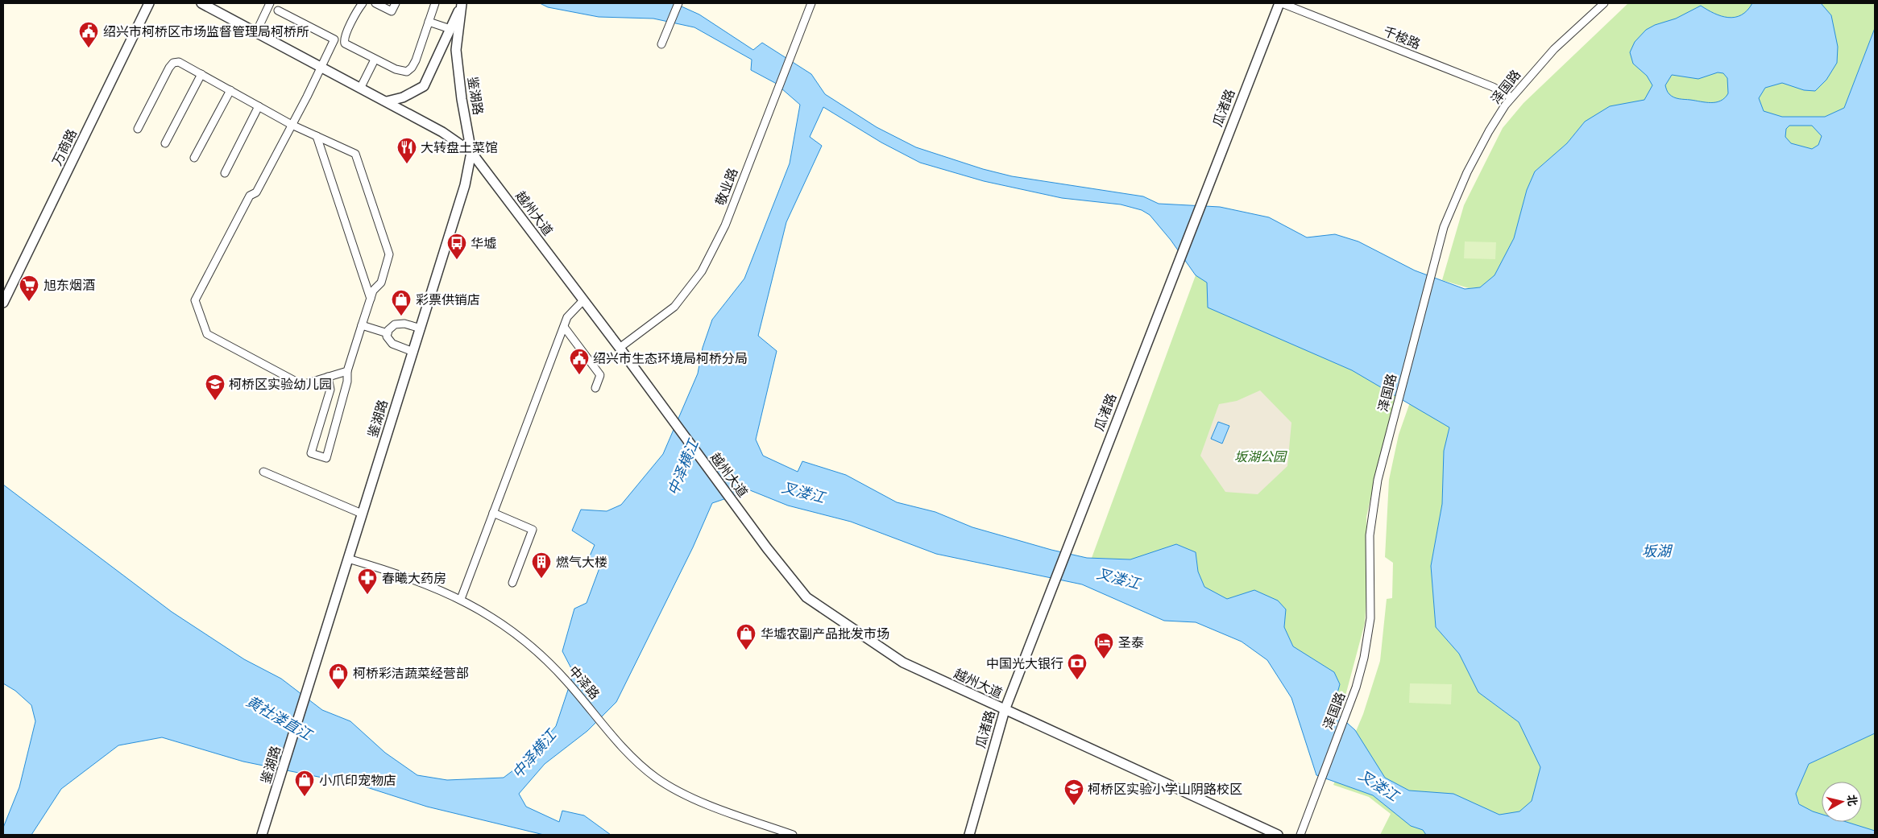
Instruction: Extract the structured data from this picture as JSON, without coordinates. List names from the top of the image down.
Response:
{
  "streets": {
    "street": [
      "千梭路",
      "泽国路",
      "鉴湖路",
      "瓜渚路",
      "万商路",
      "敬业路",
      "越州大道",
      "中泽路"
    ]
  },
  "crossings": [
    ["千梭路", "泽国路"],
    ["鉴湖路", "越州大道"],
    ["鉴湖路", "中泽路"],
    ["瓜渚路", "越州大道"],
    ["敬业路", "越州大道"]
  ],
  "water": [
    "中泽横江",
    "叉溇江",
    "坂湖",
    "黄社溇直江"
  ],
  "parks": ["坂湖公园"],
  "places": {
    "public building": ["绍兴市柯桥区市场监督管理局柯桥所", "绍兴市生态环境局柯桥分局"],
    "restaurant": ["大转盘土菜馆"],
    "bus stop": ["华墟"],
    "supermarket": ["旭东烟酒"],
    "shop": [
      "彩票供销店",
      "华墟农副产品批发市场",
      "柯桥彩洁蔬菜经营部",
      "小爪印宠物店"
    ],
    "school or university": ["柯桥区实验幼儿园", "柯桥区实验小学山阴路校区"],
    "building": ["燃气大楼"],
    "pharmacy": ["春曦大药房"],
    "hotel": ["圣泰"],
    "bank": ["中国光大银行"]
  },
  "north": "right"
}
